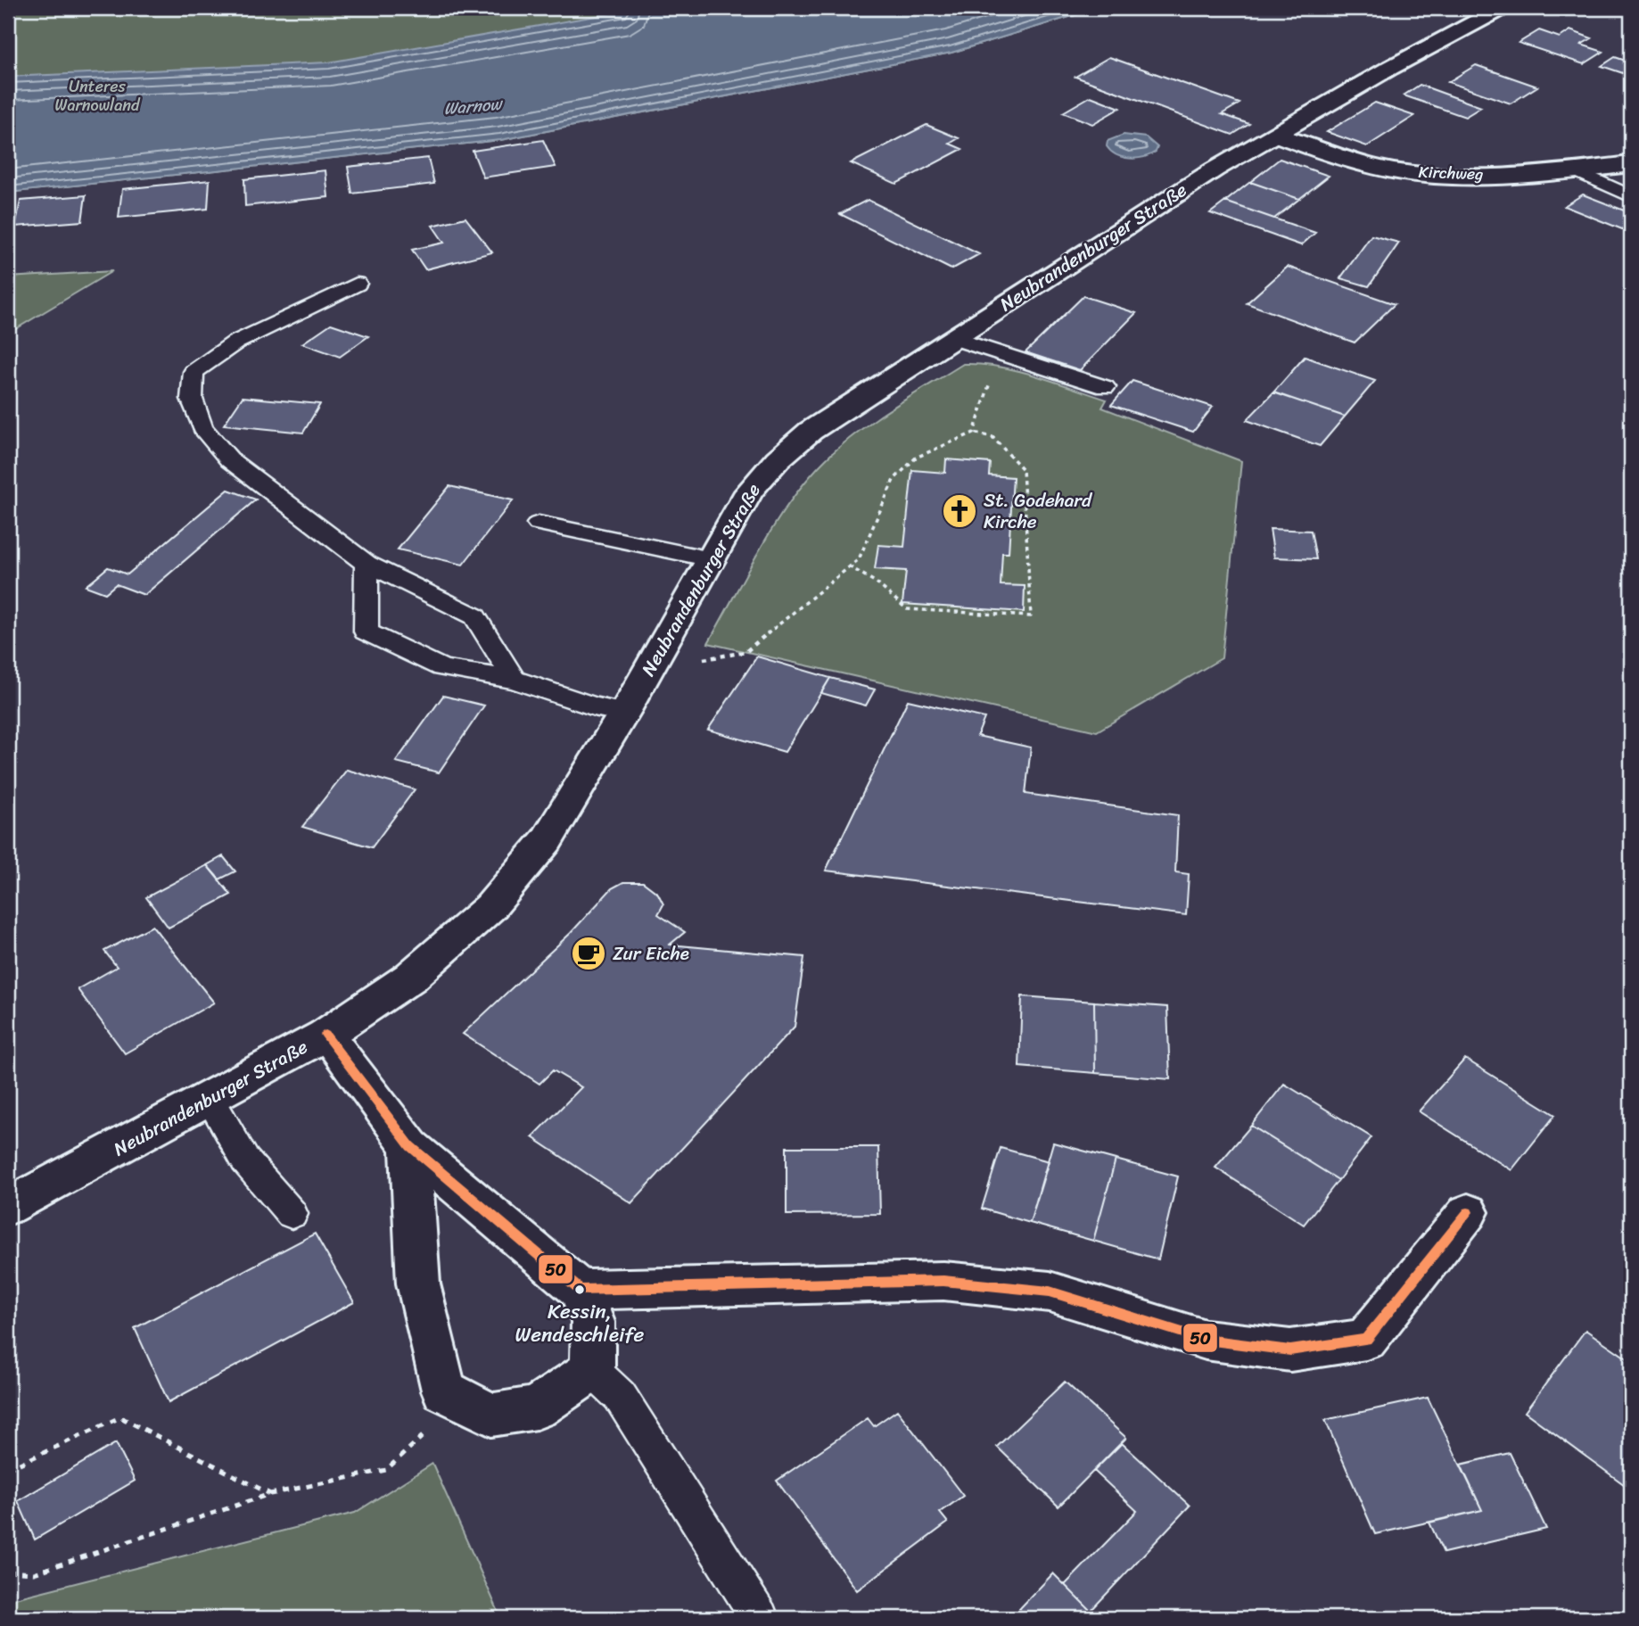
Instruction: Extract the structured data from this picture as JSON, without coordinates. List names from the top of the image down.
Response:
{
  "streets": {
    "main road": ["Kirchweg", "Neubrandenburger Straße"]
  },
  "crossings": [
    ["Kirchweg", "Neubrandenburger Straße"]
  ],
  "water": ["Warnow"],
  "parks": ["Unteres Warnowland"],
  "places": {
    "church": ["St. Godehard Kirche"],
    "cafe": ["Zur Eiche"],
    "other": ["Kessin, Wendeschleife"]
  },
  "lines": ["transit line 50"]
}
